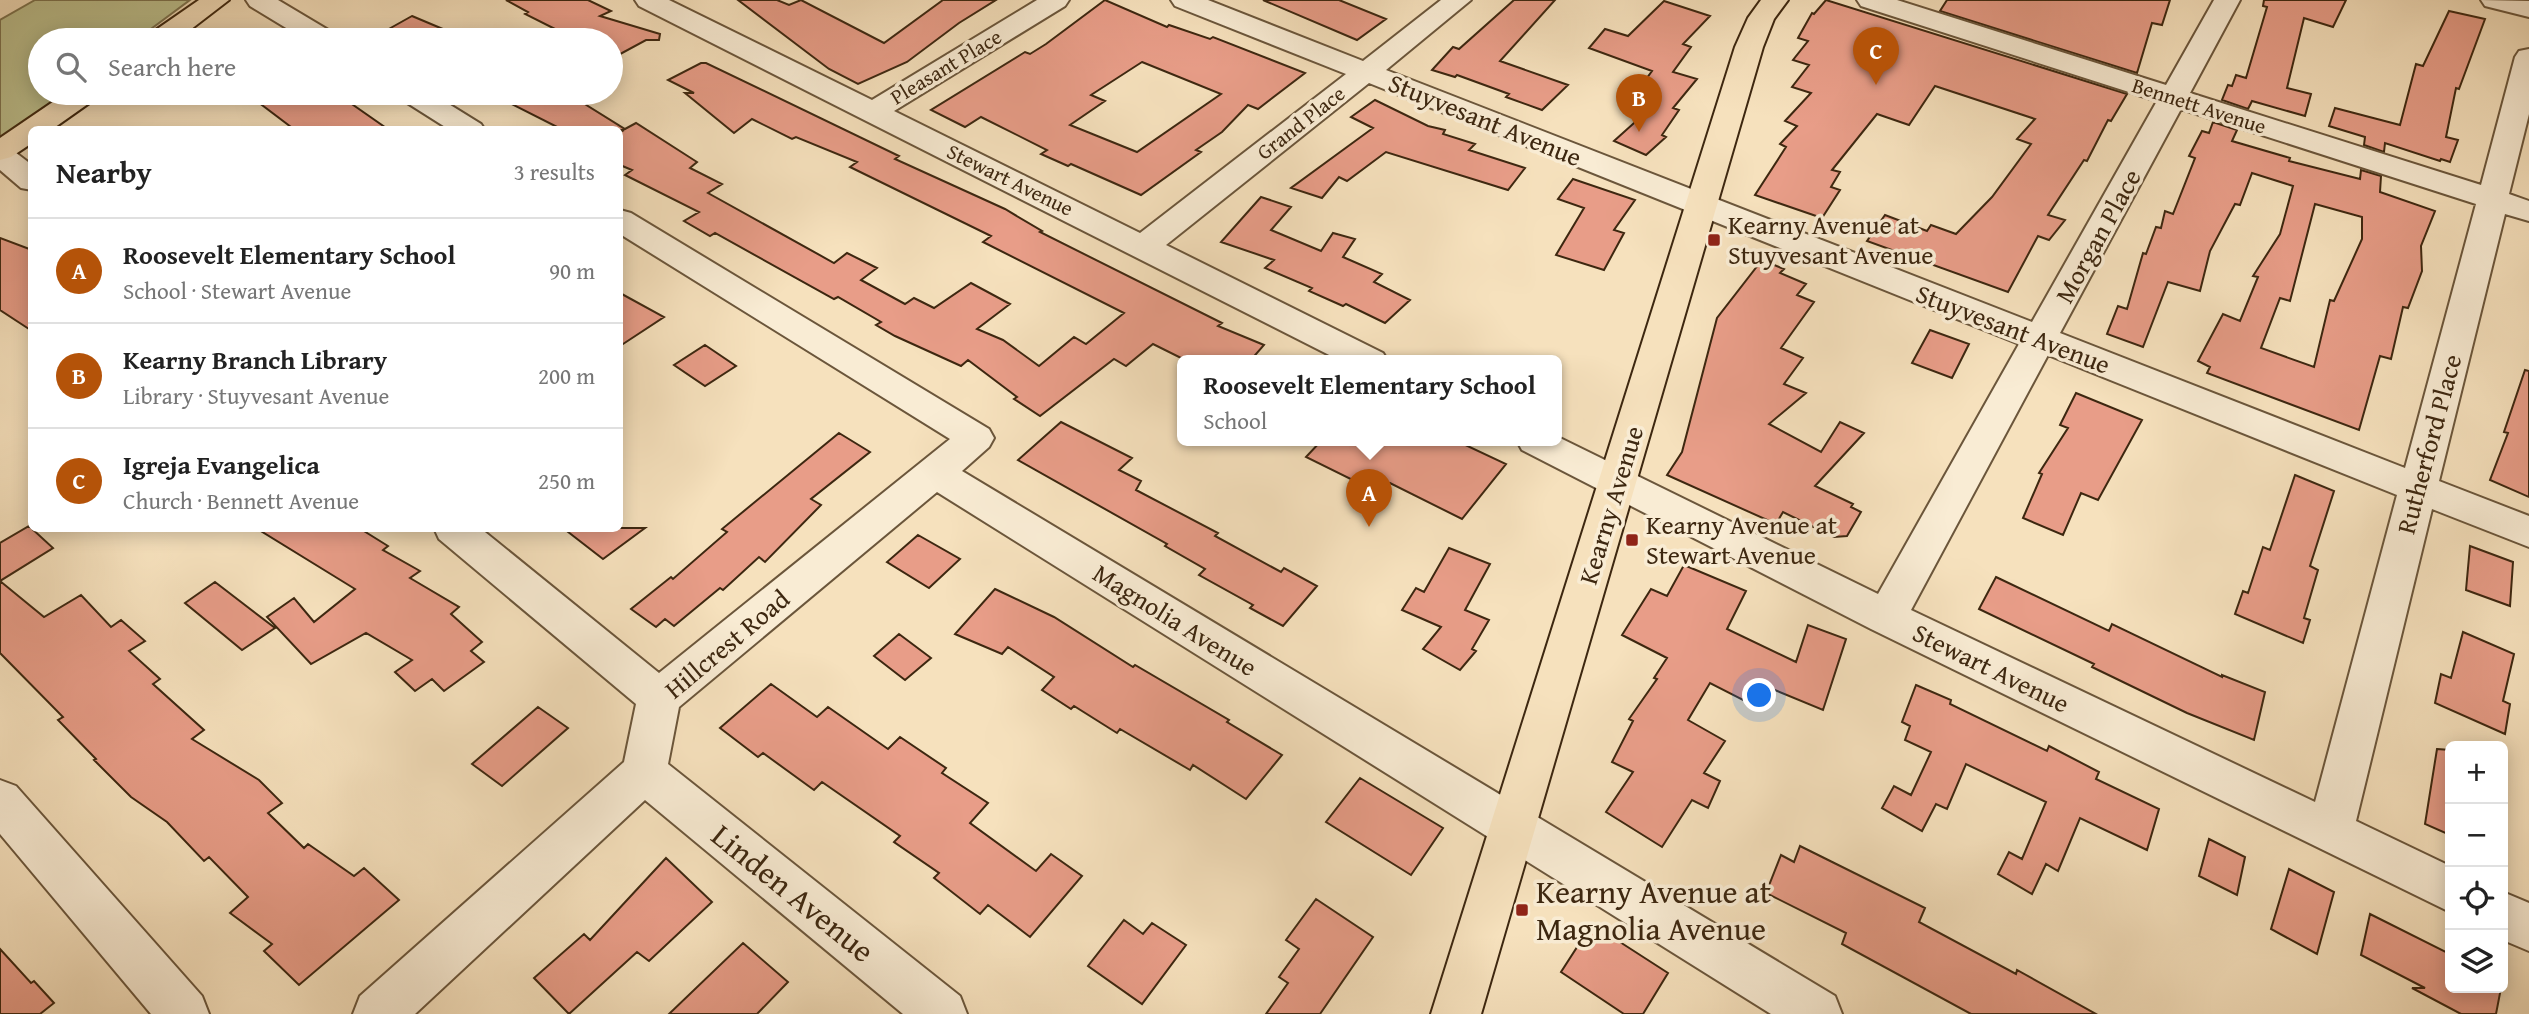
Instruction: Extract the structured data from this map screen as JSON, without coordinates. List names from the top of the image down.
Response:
{
  "streets": {
    "main road": ["Kearny Avenue"],
    "street": [
      "Pleasant Place",
      "Bennett Avenue",
      "Stuyvesant Avenue",
      "Grand Place",
      "Stewart Avenue",
      "Morgan Place",
      "Rutherford Place",
      "Magnolia Avenue",
      "Hillcrest Road",
      "Linden Avenue"
    ]
  },
  "crossings": [
    ["Pleasant Place", "Stewart Avenue"],
    ["Bennett Avenue", "Morgan Place"],
    ["Bennett Avenue", "Rutherford Place"],
    ["Stuyvesant Avenue", "Grand Place"],
    ["Stuyvesant Avenue", "Morgan Place"],
    ["Stuyvesant Avenue", "Rutherford Place"],
    ["Stuyvesant Avenue", "Kearny Avenue"],
    ["Grand Place", "Stewart Avenue"],
    ["Stewart Avenue", "Morgan Place"],
    ["Stewart Avenue", "Rutherford Place"],
    ["Stewart Avenue", "Kearny Avenue"],
    ["Kearny Avenue", "Magnolia Avenue"],
    ["Magnolia Avenue", "Hillcrest Road"],
    ["Hillcrest Road", "Linden Avenue"]
  ],
  "places": {
    "transit": ["Kearny Avenue at Stuyvesant Avenue", "Kearny Avenue at Stewart Avenue", "Kearny Avenue at Magnolia Avenue"]
  },
  "page": {
    "pins": ["C", "B", "A"],
    "search": "Search here",
    "heading": ["Nearby", "3 results"],
    "list": [
      {
        "mark": "A",
        "name": "Roosevelt Elementary School",
        "note": "School · Stewart Avenue",
        "value": "90 m"
      },
      {
        "mark": "B",
        "name": "Kearny Branch Library",
        "note": "Library · Stuyvesant Avenue",
        "value": "200 m"
      },
      {
        "mark": "C",
        "name": "Igreja Evangelica",
        "note": "Church · Bennett Avenue",
        "value": "250 m"
      }
    ],
    "popup": ["Roosevelt Elementary School", "School"],
    "map_buttons": ["+", "−"]
  }
}
